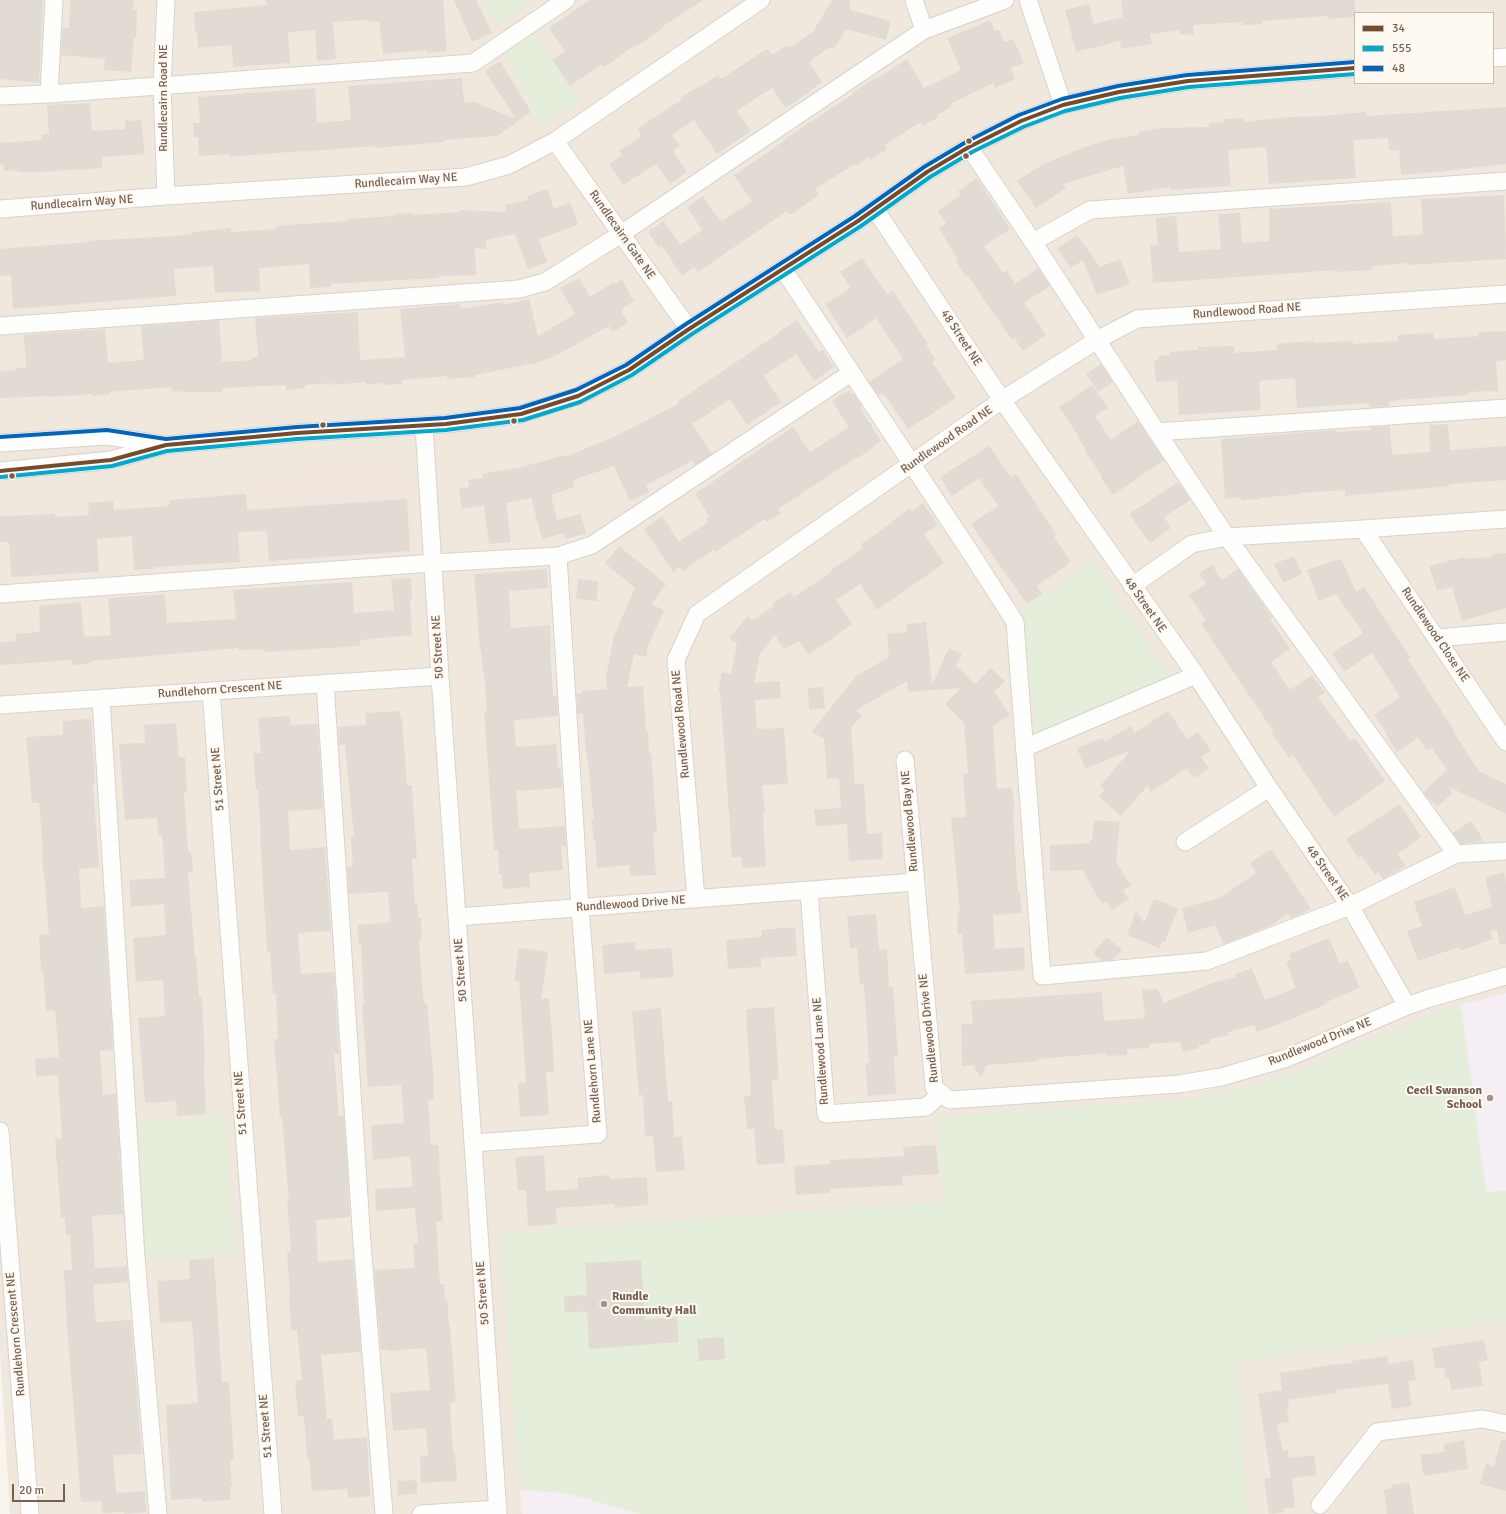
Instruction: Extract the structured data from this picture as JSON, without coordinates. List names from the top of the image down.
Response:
{
  "streets": {
    "street": [
      "Rundlecairn Road NE",
      "Rundlecairn Way NE",
      "Rundlecairn Gate NE",
      "Rundlewood Road NE",
      "48 Street NE",
      "Rundlewood Close NE",
      "50 Street NE",
      "Rundlehorn Crescent NE",
      "51 Street NE",
      "Rundlewood Bay NE",
      "Rundlewood Drive NE",
      "Rundlewood Lane NE",
      "Rundlehorn Lane NE"
    ]
  },
  "crossings": [
    ["Rundlecairn Road NE", "Rundlecairn Way NE"],
    ["Rundlecairn Way NE", "Rundlecairn Gate NE"],
    ["Rundlewood Road NE", "48 Street NE"],
    ["Rundlewood Road NE", "Rundlewood Drive NE"],
    ["48 Street NE", "Rundlewood Drive NE"],
    ["50 Street NE", "Rundlehorn Crescent NE"],
    ["50 Street NE", "Rundlewood Drive NE"],
    ["50 Street NE", "Rundlehorn Lane NE"],
    ["Rundlehorn Crescent NE", "51 Street NE"],
    ["Rundlewood Bay NE", "Rundlewood Drive NE"],
    ["Rundlewood Drive NE", "Rundlewood Lane NE"],
    ["Rundlewood Drive NE", "Rundlehorn Lane NE"]
  ],
  "places": ["Cecil Swanson School", "Rundle Community Hall"],
  "lines": ["transit line 48", "transit line 34", "transit line 555"],
  "legend": ["34", "555", "48"],
  "scale_bar": "20 m"
}
